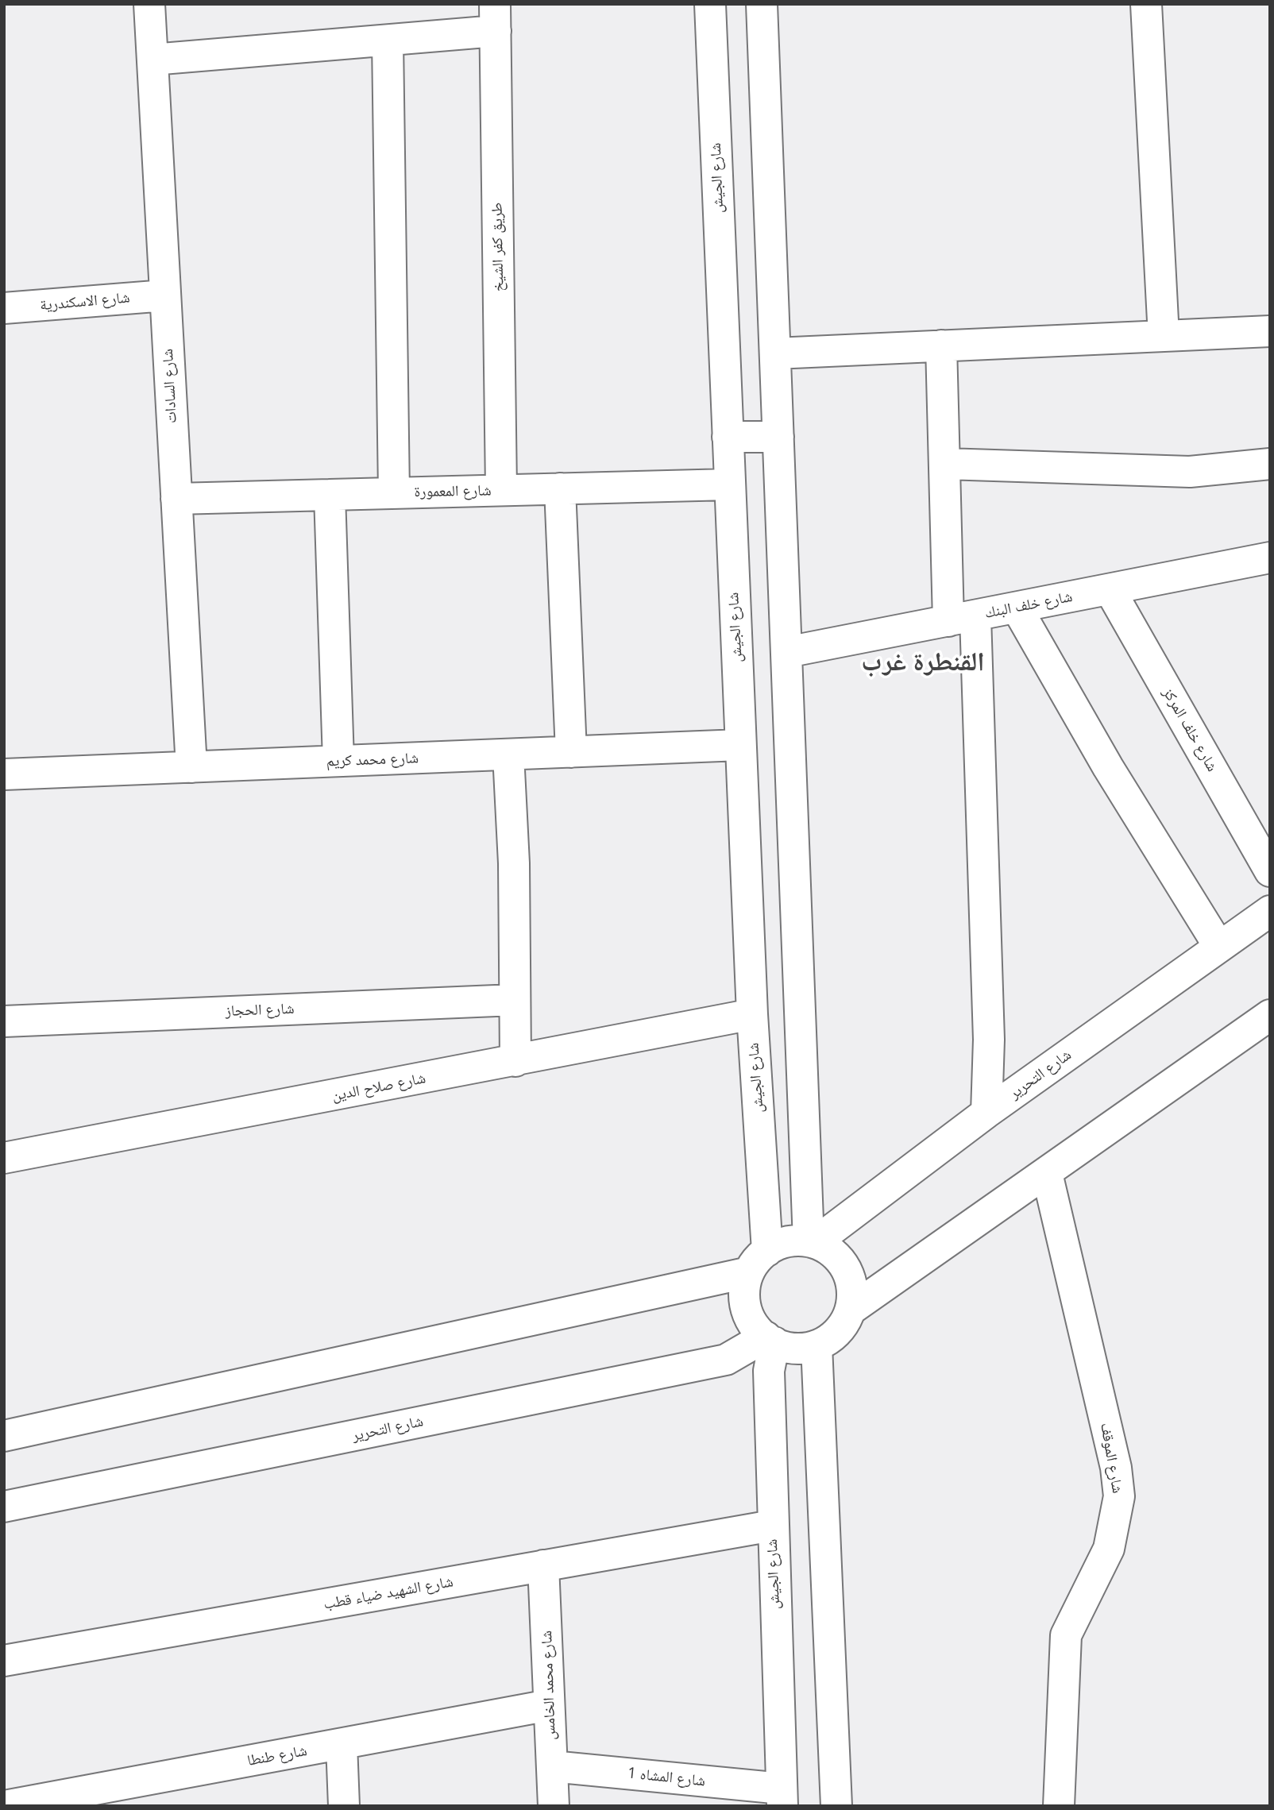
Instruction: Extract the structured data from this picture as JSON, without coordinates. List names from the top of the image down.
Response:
{
  "streets": {
    "street": [
      "شارع الجيش",
      "طريق كفر الشيخ",
      "شارع الاسكندرية",
      "شارع السادات",
      "شارع المعمورة",
      "شارع خلف البنك",
      "شارع خلف المركز",
      "شارع محمد كريم",
      "شارع الحجاز",
      "شارع التحرير",
      "شارع صلاح الدين",
      "شارع الموقف",
      "شارع الشهيد ضياء قطب",
      "شارع محمد الخامس",
      "شارع طنطا",
      "شارع المشاه 1"
    ]
  },
  "crossings": [
    ["شارع الجيش", "شارع المعمورة"],
    ["شارع الجيش", "شارع محمد كريم"],
    ["شارع الجيش", "شارع التحرير"],
    ["شارع الجيش", "شارع صلاح الدين"],
    ["شارع الجيش", "شارع الشهيد ضياء قطب"],
    ["شارع الجيش", "شارع المشاه 1"],
    ["طريق كفر الشيخ", "شارع المعمورة"],
    ["شارع الاسكندرية", "شارع السادات"],
    ["شارع السادات", "شارع المعمورة"],
    ["شارع السادات", "شارع محمد كريم"],
    ["شارع خلف البنك", "شارع خلف المركز"],
    ["شارع الشهيد ضياء قطب", "شارع محمد الخامس"],
    ["شارع محمد الخامس", "شارع طنطا"],
    ["شارع محمد الخامس", "شارع المشاه 1"]
  ],
  "districts": ["القنطرة غرب"]
}
